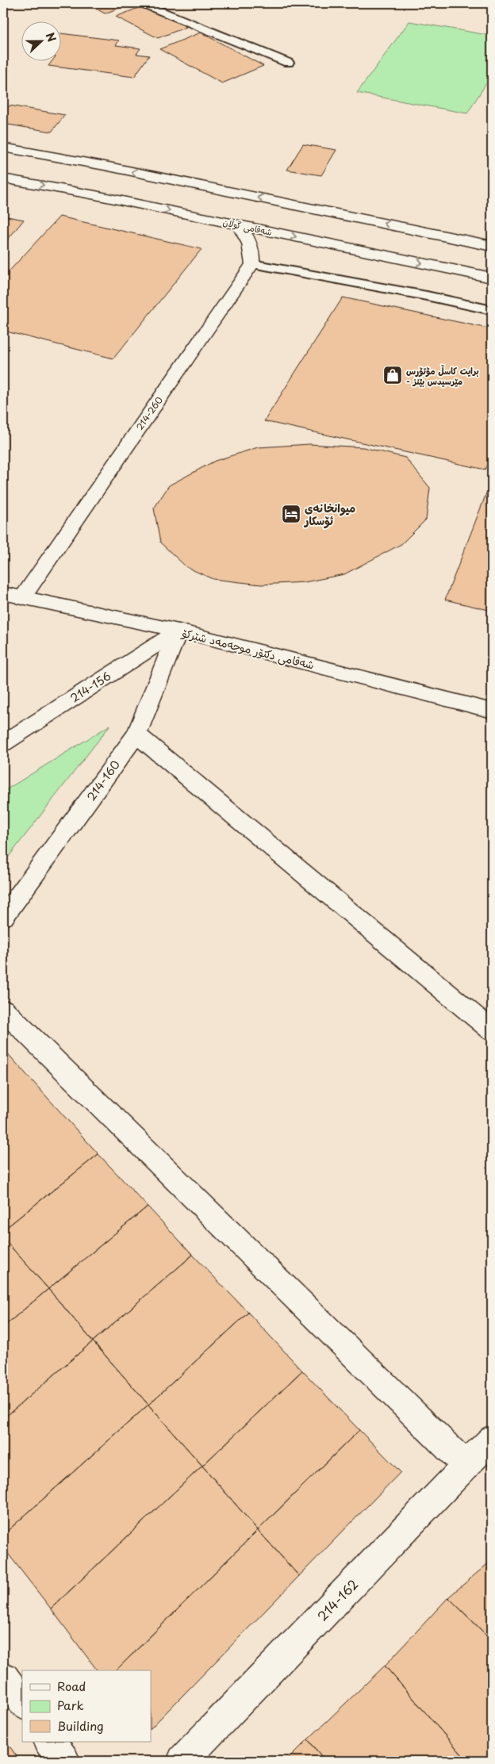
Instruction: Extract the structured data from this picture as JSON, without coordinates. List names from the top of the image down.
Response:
{
  "streets": {
    "street": [
      "شەقامی گوڵان",
      "214-260",
      "شەقامی دکتۆر موحەمەد شێرکۆ",
      "214-156",
      "214-160",
      "214-162"
    ]
  },
  "crossings": [
    ["214-260", "شەقامی دکتۆر موحەمەد شێرکۆ"],
    ["شەقامی دکتۆر موحەمەد شێرکۆ", "214-156"],
    ["شەقامی دکتۆر موحەمەد شێرکۆ", "214-160"],
    ["214-156", "214-160"]
  ],
  "places": {
    "shop": ["برایت کاسڵ مۆتۆرس - مێرسیدس بێنز"],
    "hotel": ["میوانخانەی ئۆسکار"]
  },
  "legend": ["Road", "Park", "Building"],
  "north": "right"
}
